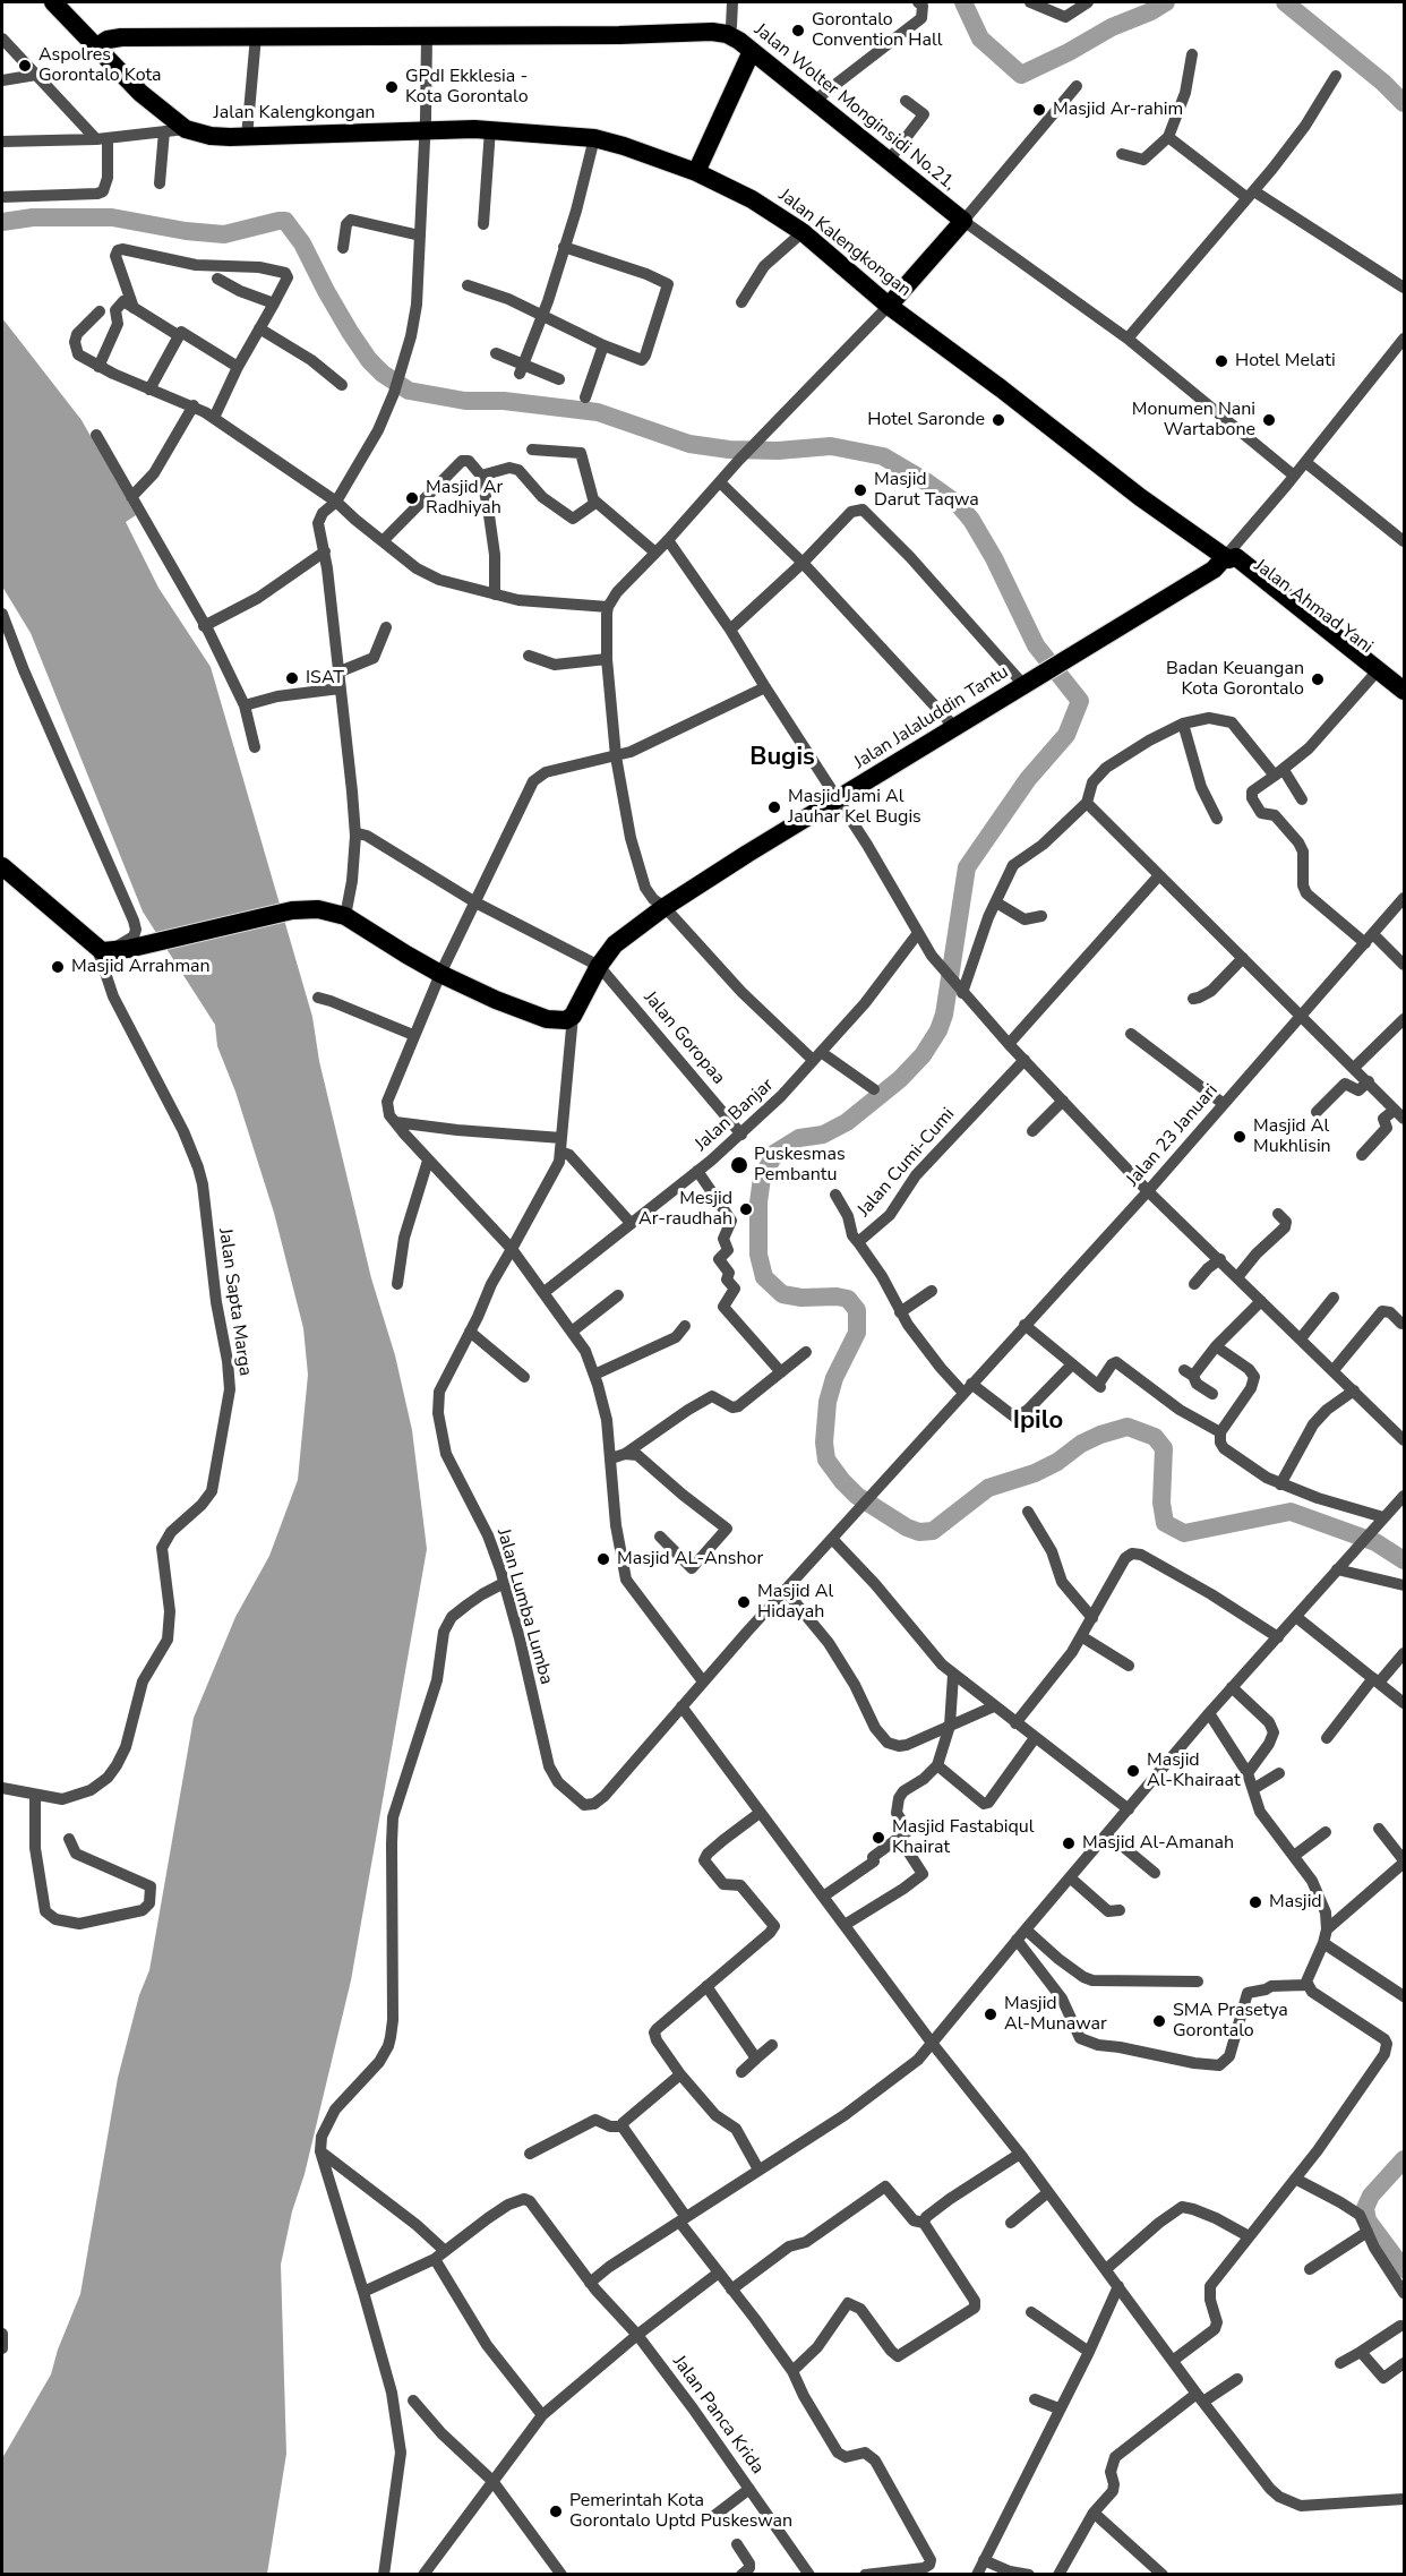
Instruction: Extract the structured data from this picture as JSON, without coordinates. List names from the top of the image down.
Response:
{
  "streets": {
    "highway": [
      "Jalan Wolter Monginsidi No.21,",
      "Jalan Kalengkongan",
      "Jalan Ahmad Yani",
      "Jalan Jalaluddin Tantu"
    ],
    "street": [
      "Jalan Goropaa",
      "Jalan Banjar",
      "Jalan 23 Januari",
      "Jalan Cumi-Cumi",
      "Jalan Sapta Marga",
      "Jalan Lumba Lumba",
      "Jalan Panca Krida"
    ]
  },
  "crossings": [
    ["Jalan Wolter Monginsidi No.21,", "Jalan Kalengkongan"],
    ["Jalan Kalengkongan", "Jalan Ahmad Yani"],
    ["Jalan Kalengkongan", "Jalan Jalaluddin Tantu"],
    ["Jalan Ahmad Yani", "Jalan Jalaluddin Tantu"],
    ["Jalan Jalaluddin Tantu", "Jalan Goropaa"],
    ["Jalan Jalaluddin Tantu", "Jalan Lumba Lumba"],
    ["Jalan Goropaa", "Jalan Banjar"],
    ["Jalan 23 Januari", "Jalan Cumi-Cumi"],
    ["Jalan 23 Januari", "Jalan Lumba Lumba"]
  ],
  "districts": ["Bugis", "Ipilo"],
  "places": [
    "Gorontalo Convention Hall",
    "Aspolres Gorontalo Kota",
    "GPdI Ekklesia - Kota Gorontalo",
    "Masjid Ar-rahim",
    "Hotel Melati",
    "Hotel Saronde",
    "Monumen Nani Wartabone",
    "Masjid Darut Taqwa",
    "Masjid Ar Radhiyah",
    "ISAT",
    "Badan Keuangan Kota Gorontalo",
    "Masjid Jami Al Jauhar Kel Bugis",
    "Masjid Arrahman",
    "Masjid Al Mukhlisin",
    "Puskesmas Pembantu",
    "Mesjid Ar-raudhah",
    "Masjid AL-Anshor",
    "Masjid Al Hidayah",
    "Masjid Al-Khairaat",
    "Masjid Fastabiqul Khairat",
    "Masjid Al-Amanah",
    "Masjid",
    "Masjid Al-Munawar",
    "SMA Prasetya Gorontalo",
    "Pemerintah Kota Gorontalo Uptd Puskeswan"
  ]
}
